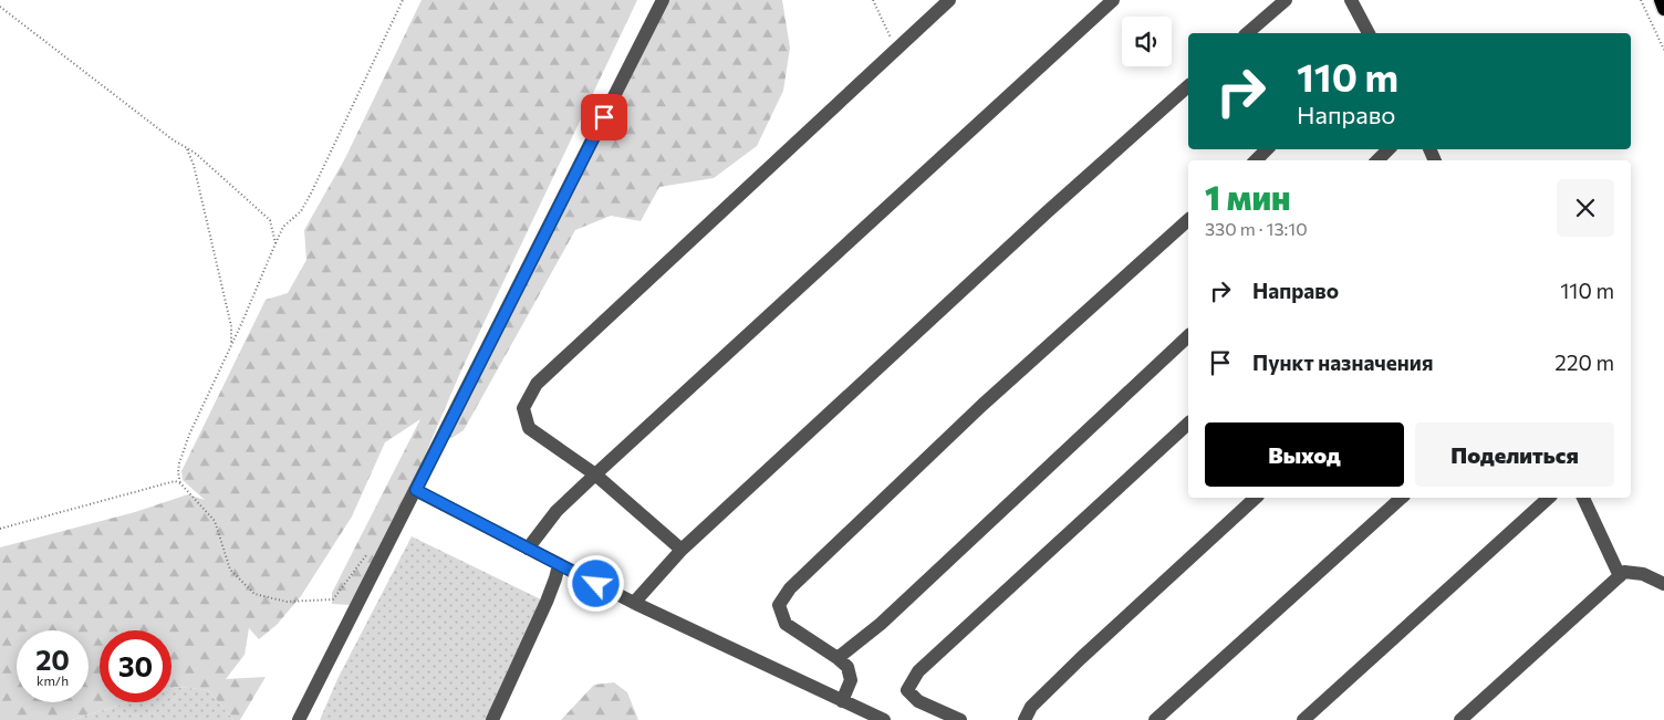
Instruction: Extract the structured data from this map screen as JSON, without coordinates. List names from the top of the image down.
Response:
{
  "page": {
    "turn": ["110 m", "Направо"],
    "heading": ["1 мин", "330 m · 13:10"],
    "list": [
      {
        "name": "Направо",
        "value": "110 m"
      },
      {
        "name": "Пункт назначения",
        "value": "220 m"
      }
    ],
    "buttons": ["Выход", "Поделиться"],
    "speed": "20 km/h",
    "limit": "30"
  }
}
